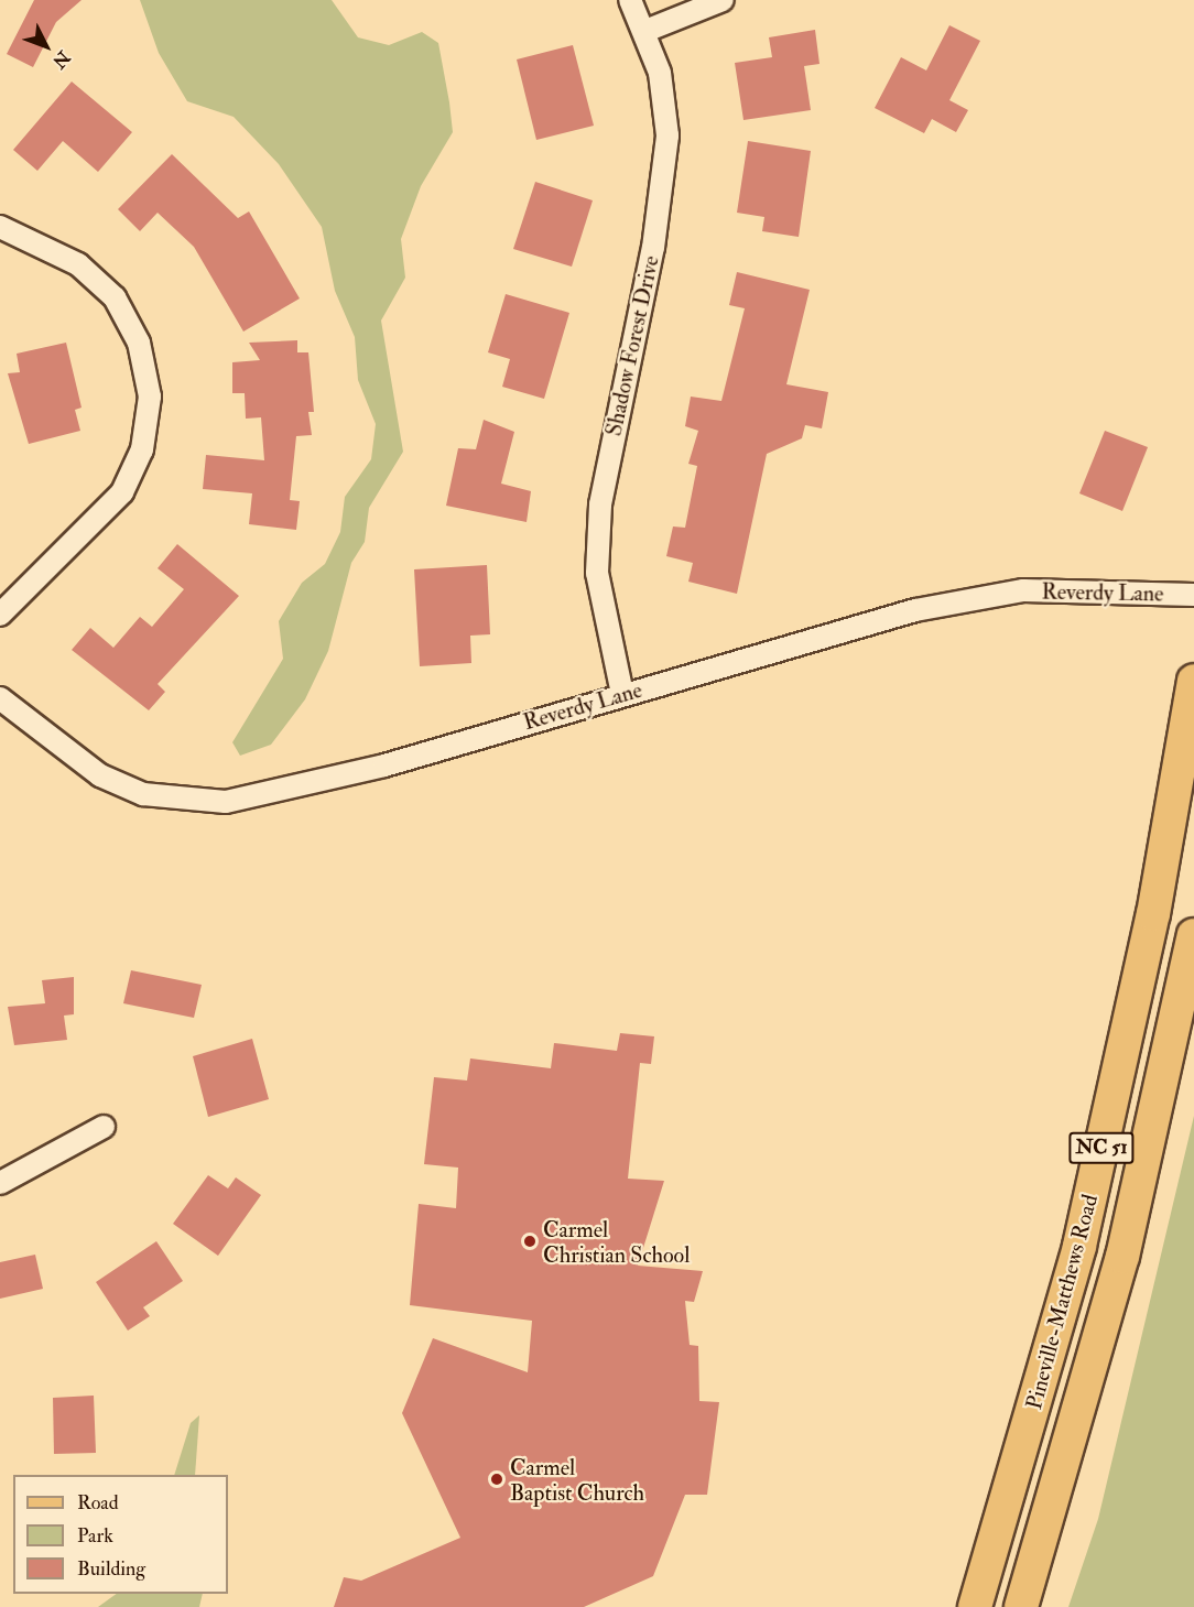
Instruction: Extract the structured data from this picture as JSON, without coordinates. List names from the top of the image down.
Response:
{
  "streets": {
    "main road": ["NC 51", "Pineville-Matthews Road"],
    "street": ["Shadow Forest Drive", "Reverdy Lane"]
  },
  "crossings": [
    ["Shadow Forest Drive", "Reverdy Lane"]
  ],
  "places": ["Carmel Christian School", "Carmel Baptist Church"],
  "legend": ["Road", "Park", "Building"],
  "north": "bottom right"
}
